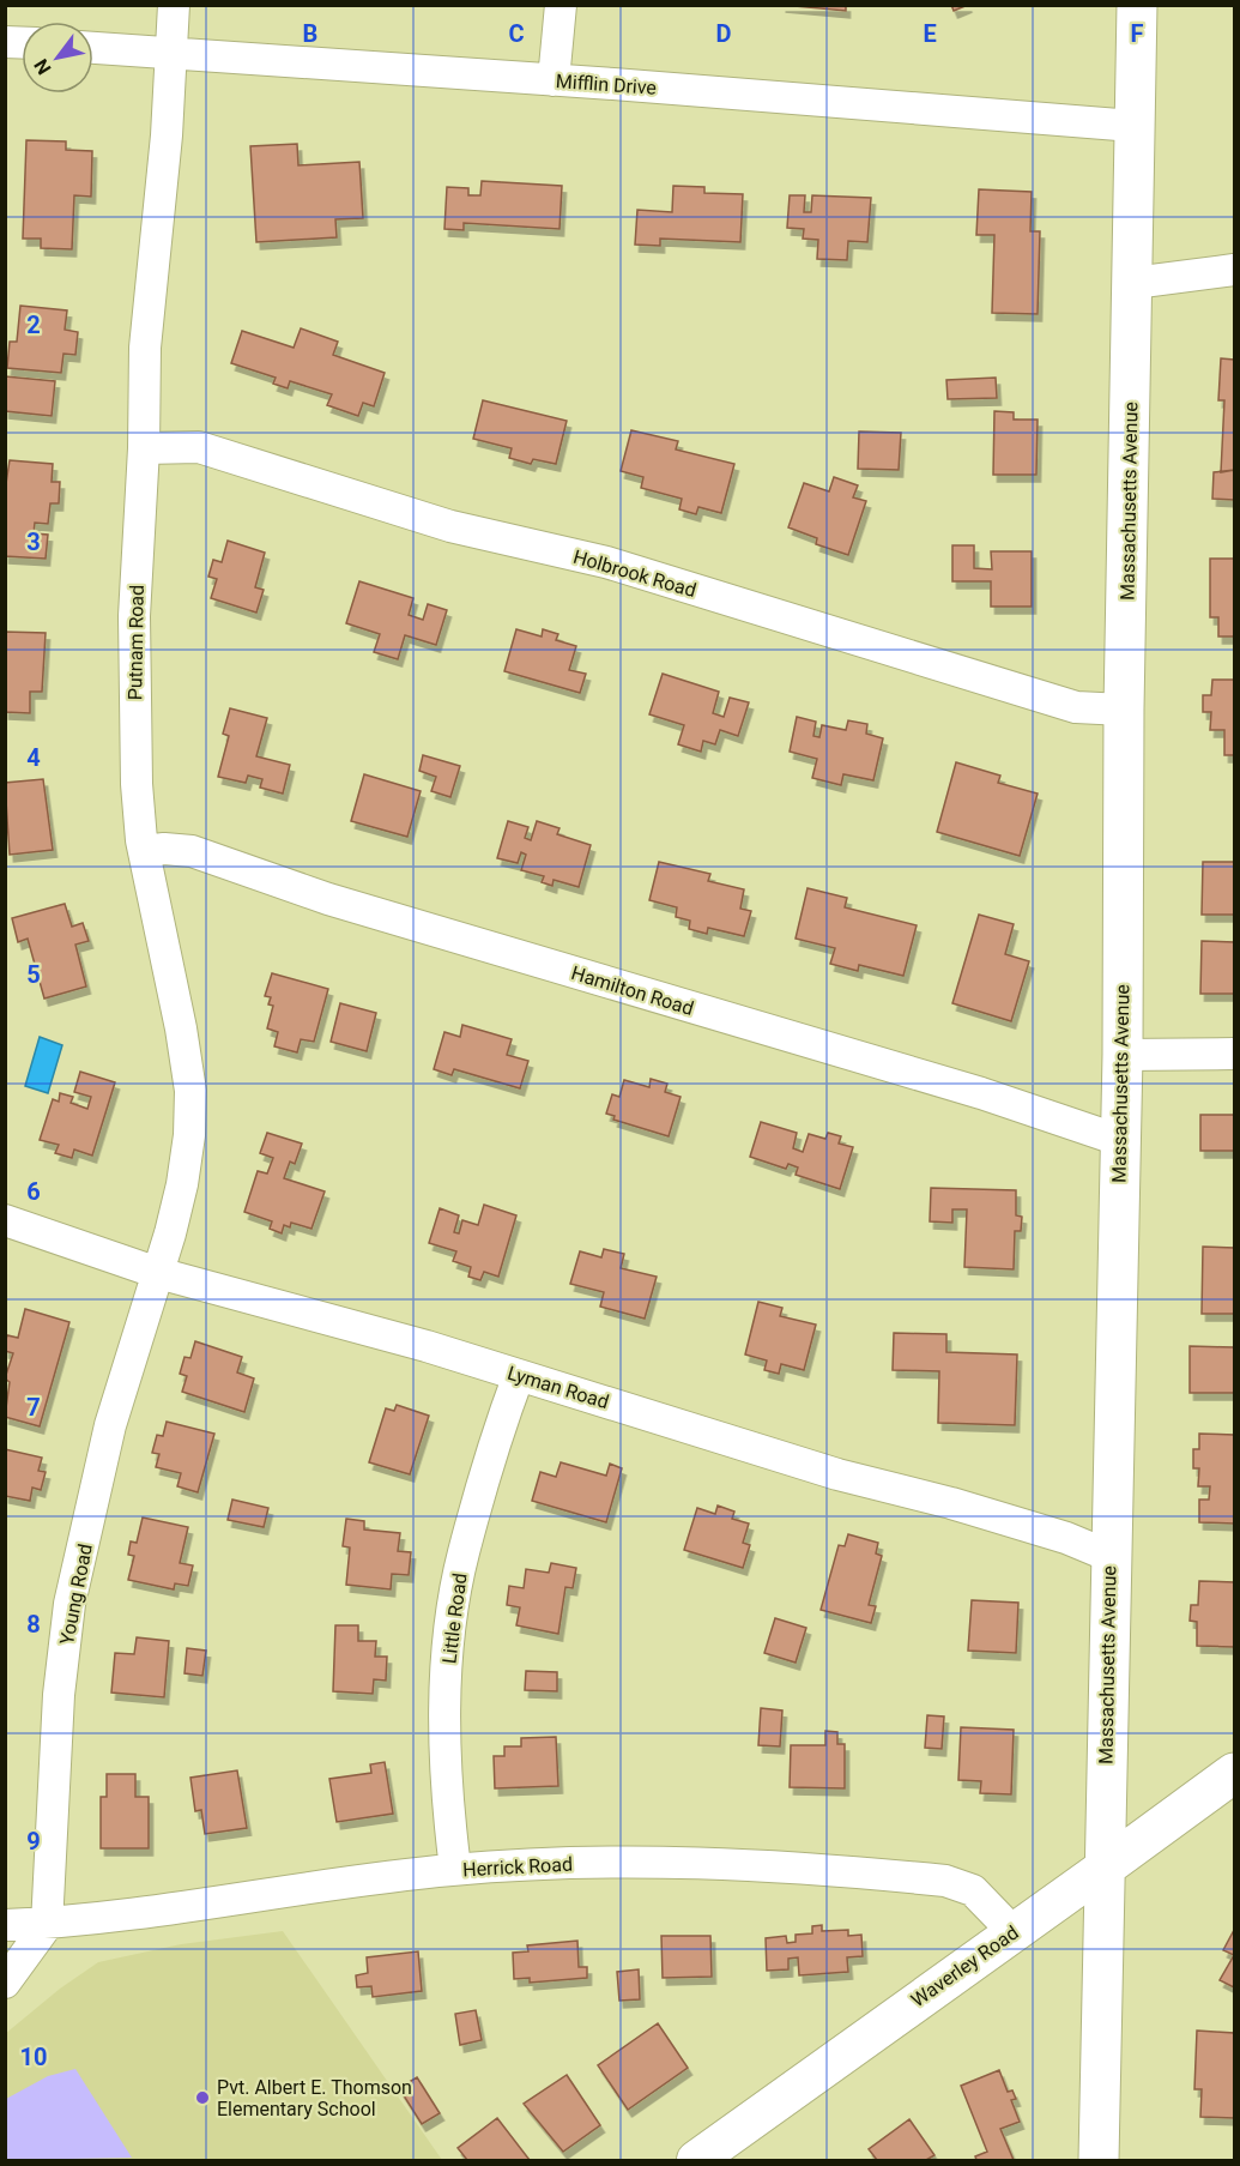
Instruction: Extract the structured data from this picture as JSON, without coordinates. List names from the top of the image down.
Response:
{
  "streets": {
    "main road": ["Massachusetts Avenue", "Waverley Road"],
    "street": [
      "Mifflin Drive",
      "Holbrook Road",
      "Putnam Road",
      "Hamilton Road",
      "Lyman Road",
      "Young Road",
      "Little Road",
      "Herrick Road"
    ]
  },
  "crossings": [
    ["Mifflin Drive", "Massachusetts Avenue"],
    ["Mifflin Drive", "Putnam Road"],
    ["Massachusetts Avenue", "Holbrook Road"],
    ["Massachusetts Avenue", "Hamilton Road"],
    ["Massachusetts Avenue", "Lyman Road"],
    ["Massachusetts Avenue", "Waverley Road"],
    ["Holbrook Road", "Putnam Road"],
    ["Putnam Road", "Hamilton Road"],
    ["Putnam Road", "Lyman Road"],
    ["Putnam Road", "Young Road"],
    ["Lyman Road", "Young Road"],
    ["Lyman Road", "Little Road"],
    ["Young Road", "Herrick Road"],
    ["Little Road", "Herrick Road"],
    ["Herrick Road", "Waverley Road"]
  ],
  "places": ["Pvt. Albert E. Thomson Elementary School"],
  "north": "bottom left",
  "grid": {
    "columns": [
      "B",
      "C",
      "D",
      "E",
      "F"
    ],
    "rows": [
      "2",
      "3",
      "4",
      "5",
      "6",
      "7",
      "8",
      "9",
      "10"
    ]
  }
}
